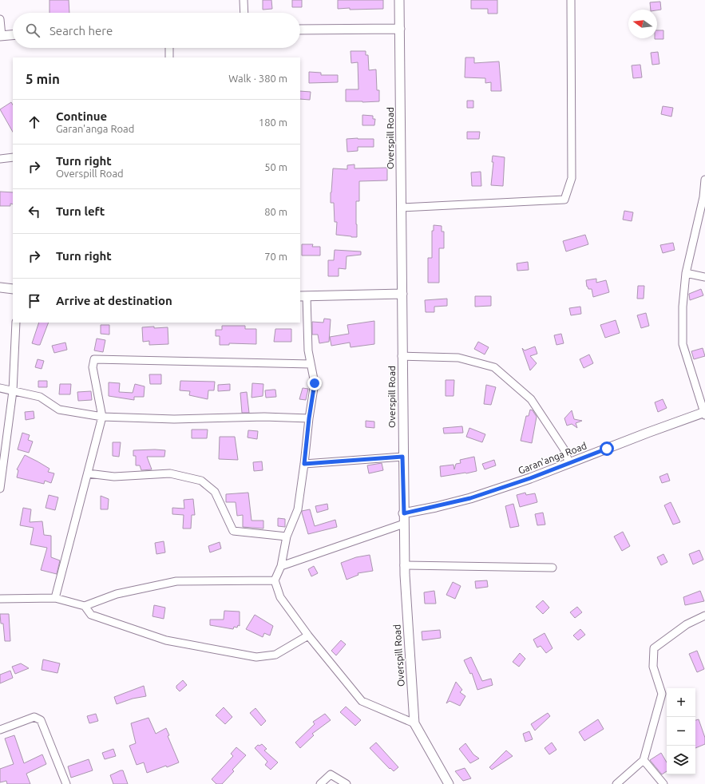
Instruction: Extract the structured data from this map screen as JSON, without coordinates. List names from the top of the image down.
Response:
{
  "streets": {
    "street": ["Overspill Road", "Garan'anga Road"]
  },
  "crossings": [
    ["Overspill Road", "Garan'anga Road"]
  ],
  "north": "left",
  "page": {
    "search": "Search here",
    "heading": ["5 min", "Walk · 380 m"],
    "list": [
      ["Continue", "Garan'anga Road", "180 m"],
      ["Turn right", "Overspill Road", "50 m"],
      ["Turn left", "80 m"],
      ["Turn right", "70 m"],
      "Arrive at destination"
    ],
    "map_buttons": ["+", "−"]
  }
}
